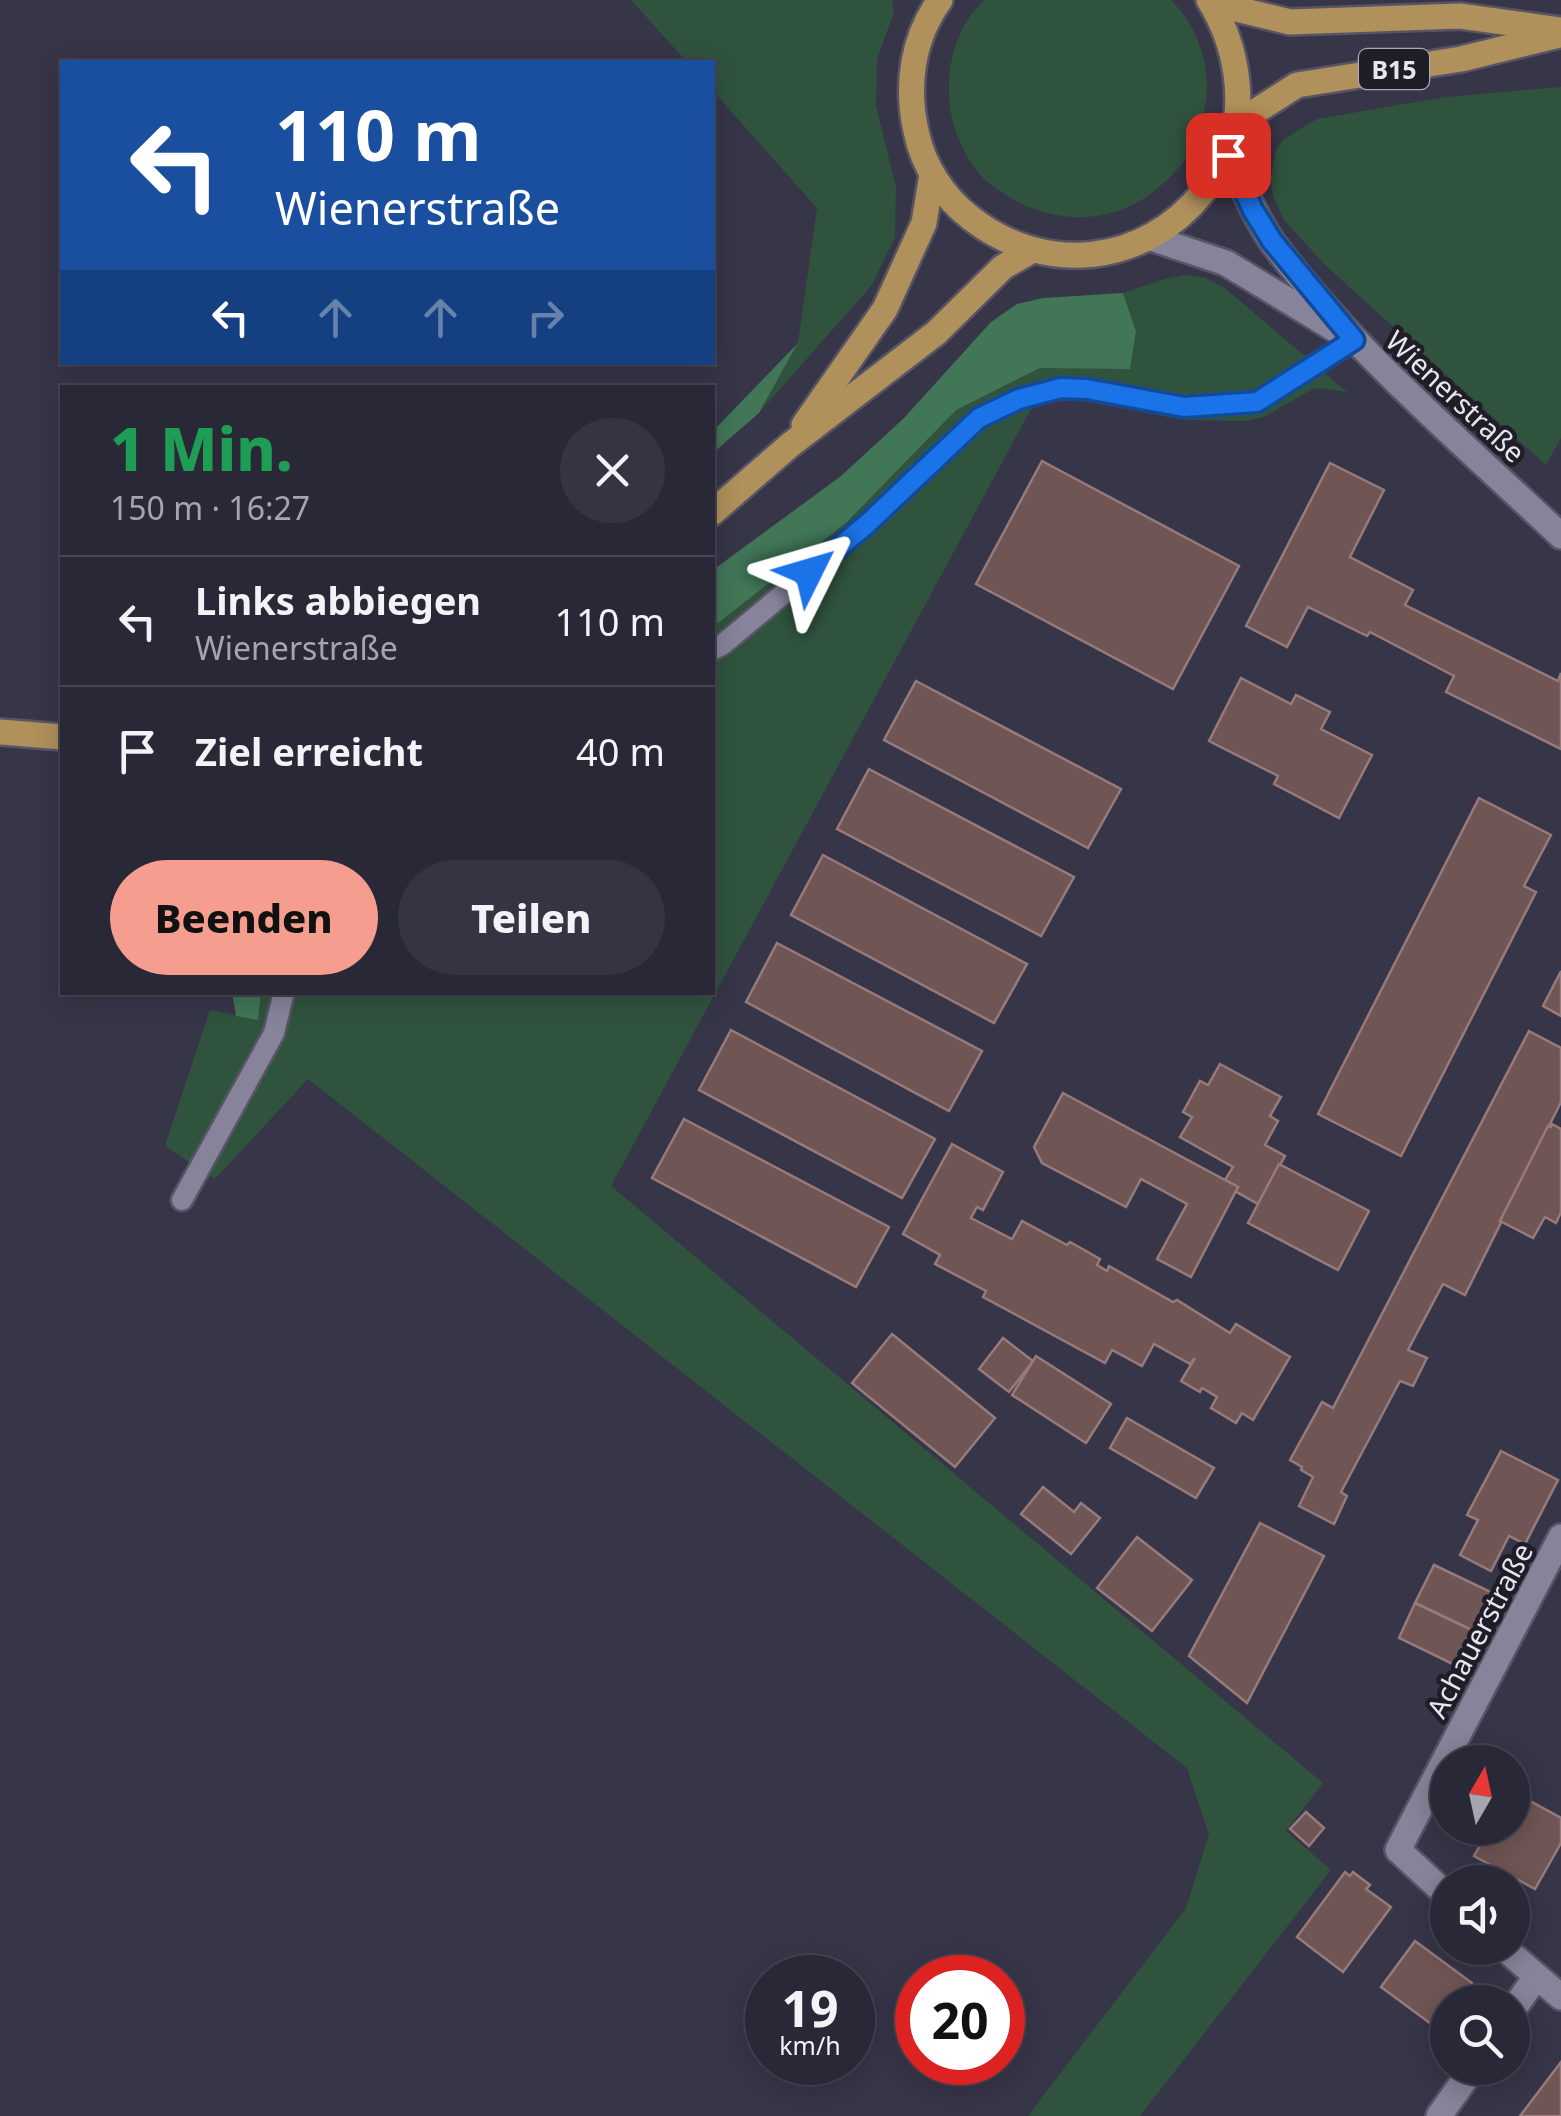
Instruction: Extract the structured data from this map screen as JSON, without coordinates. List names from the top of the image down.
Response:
{
  "streets": {
    "main road": ["B15"],
    "street": ["Wienerstraße", "Achauerstraße"]
  },
  "crossings": [
    ["B15", "Wienerstraße"]
  ],
  "north": "top",
  "page": {
    "turn": ["110 m", "Wienerstraße"],
    "heading": ["1 Min.", "150 m · 16:27"],
    "list": [
      {
        "name": "Links abbiegen",
        "note": "Wienerstraße",
        "value": "110 m"
      },
      {
        "name": "Ziel erreicht",
        "value": "40 m"
      }
    ],
    "buttons": ["Beenden", "Teilen"],
    "speed": "19 km/h",
    "limit": "20"
  }
}
